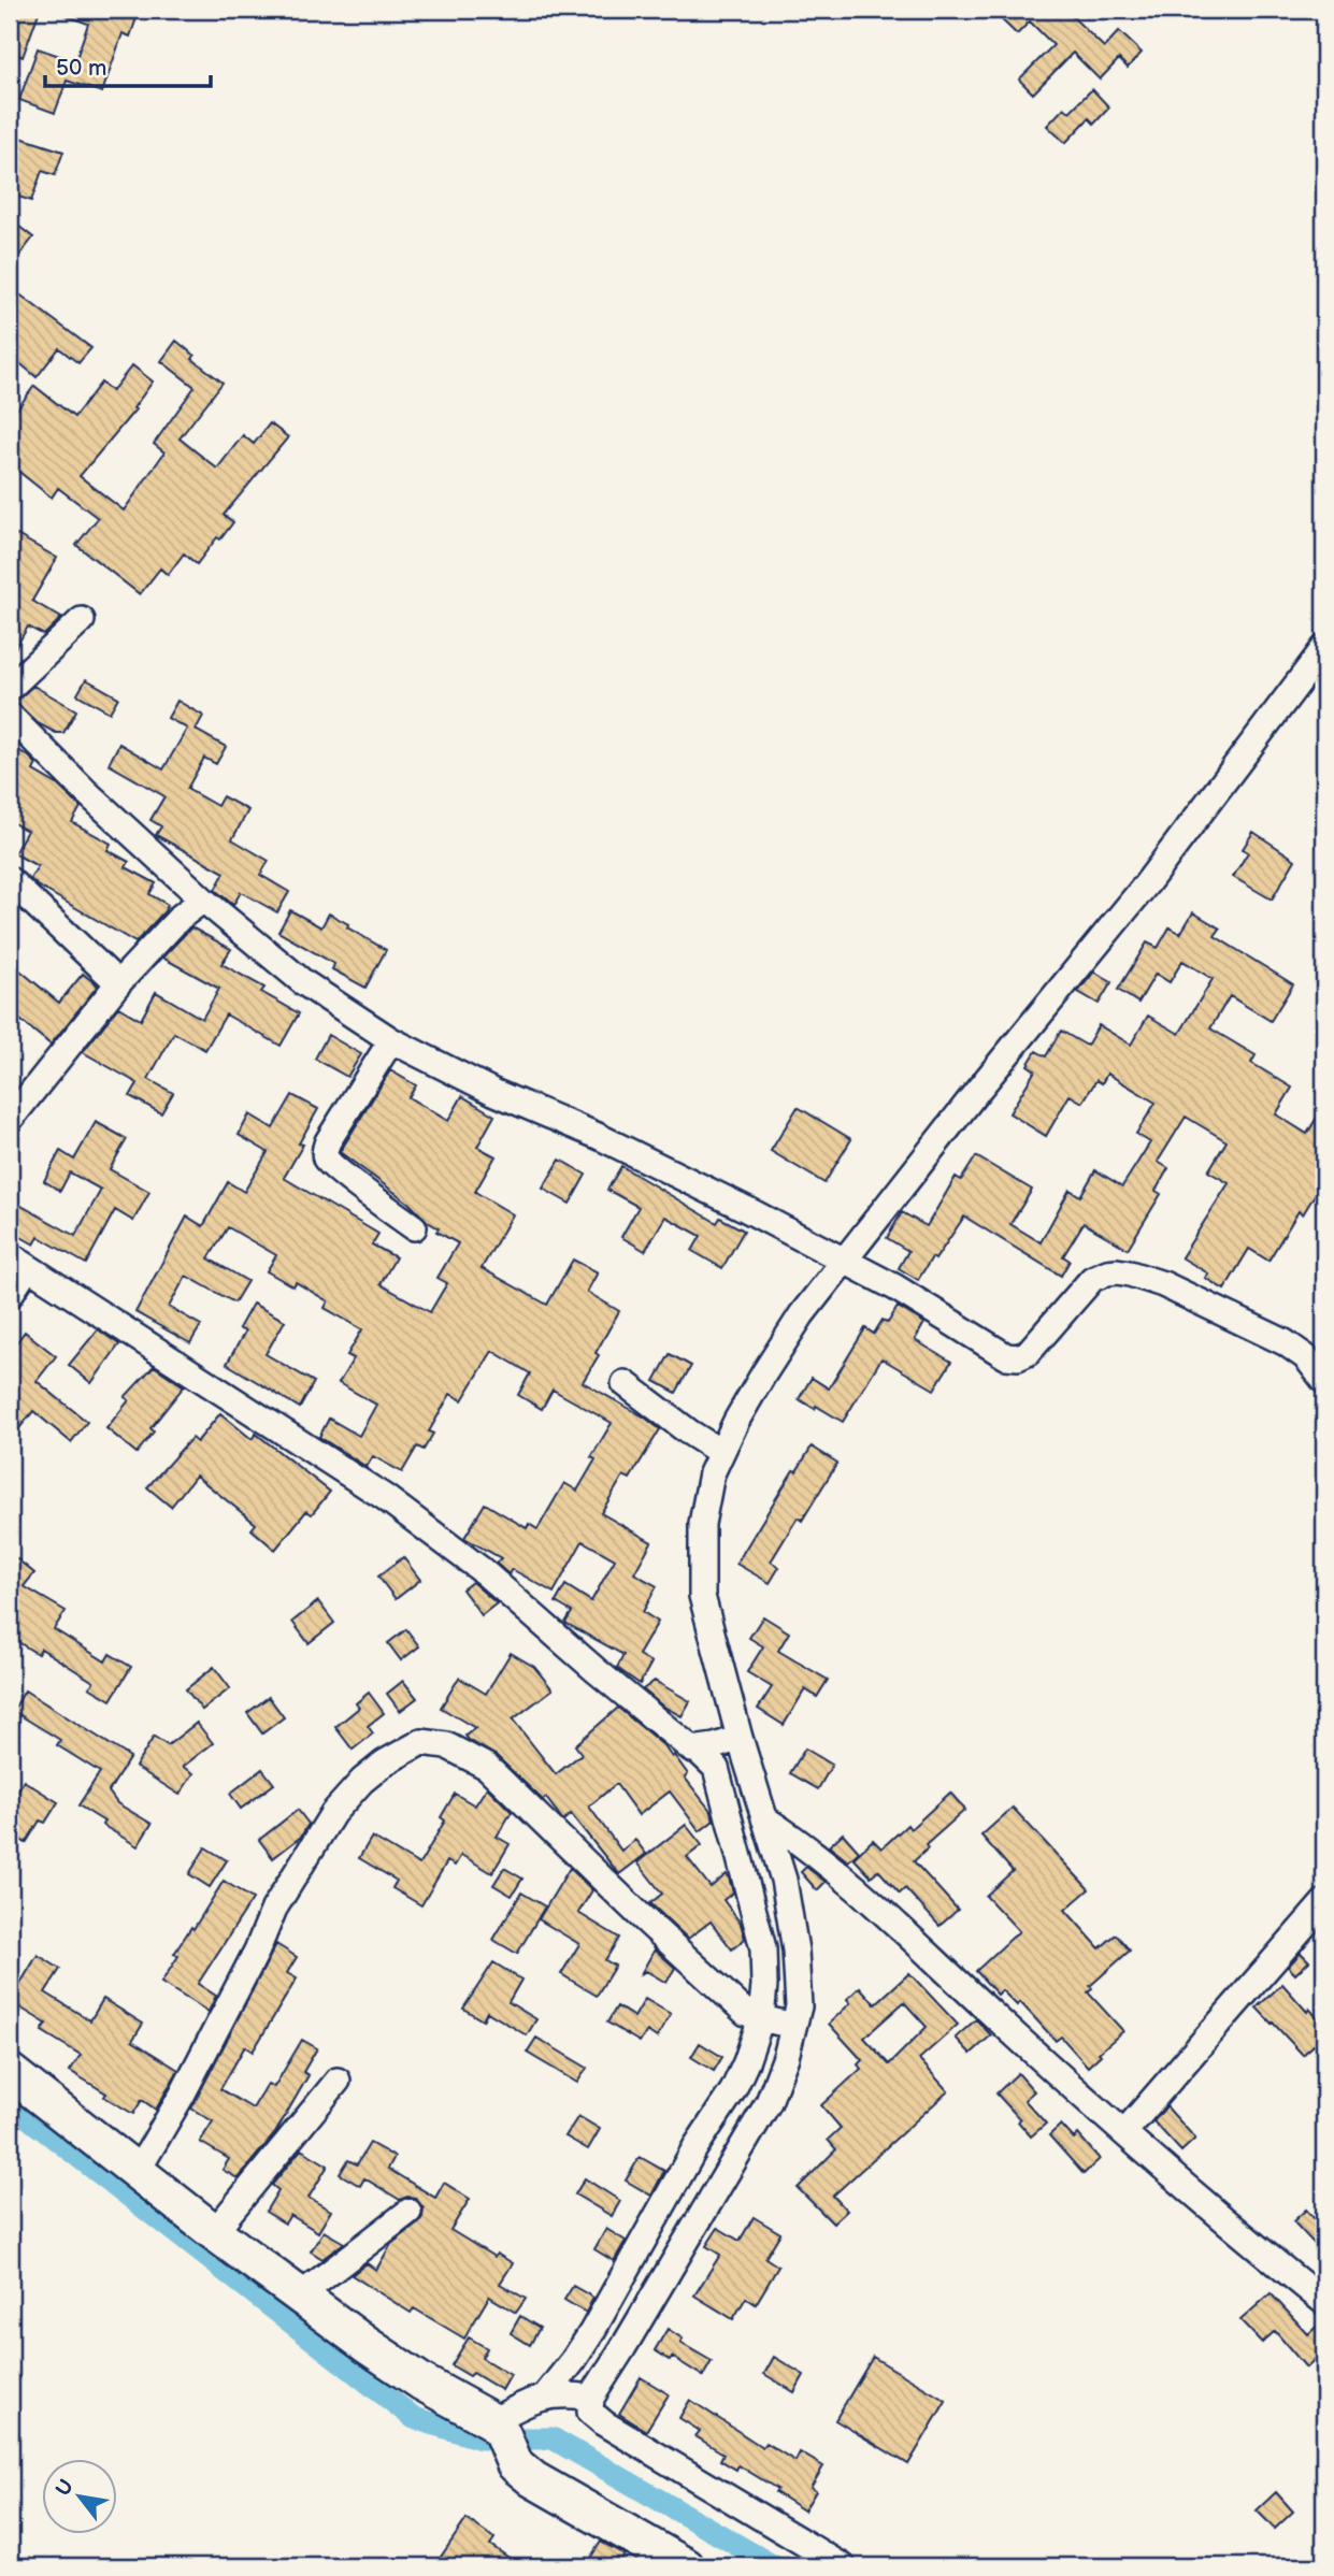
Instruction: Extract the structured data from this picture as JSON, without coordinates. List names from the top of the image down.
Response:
{
  "scale_bar": "50 m",
  "north": "top left"
}
